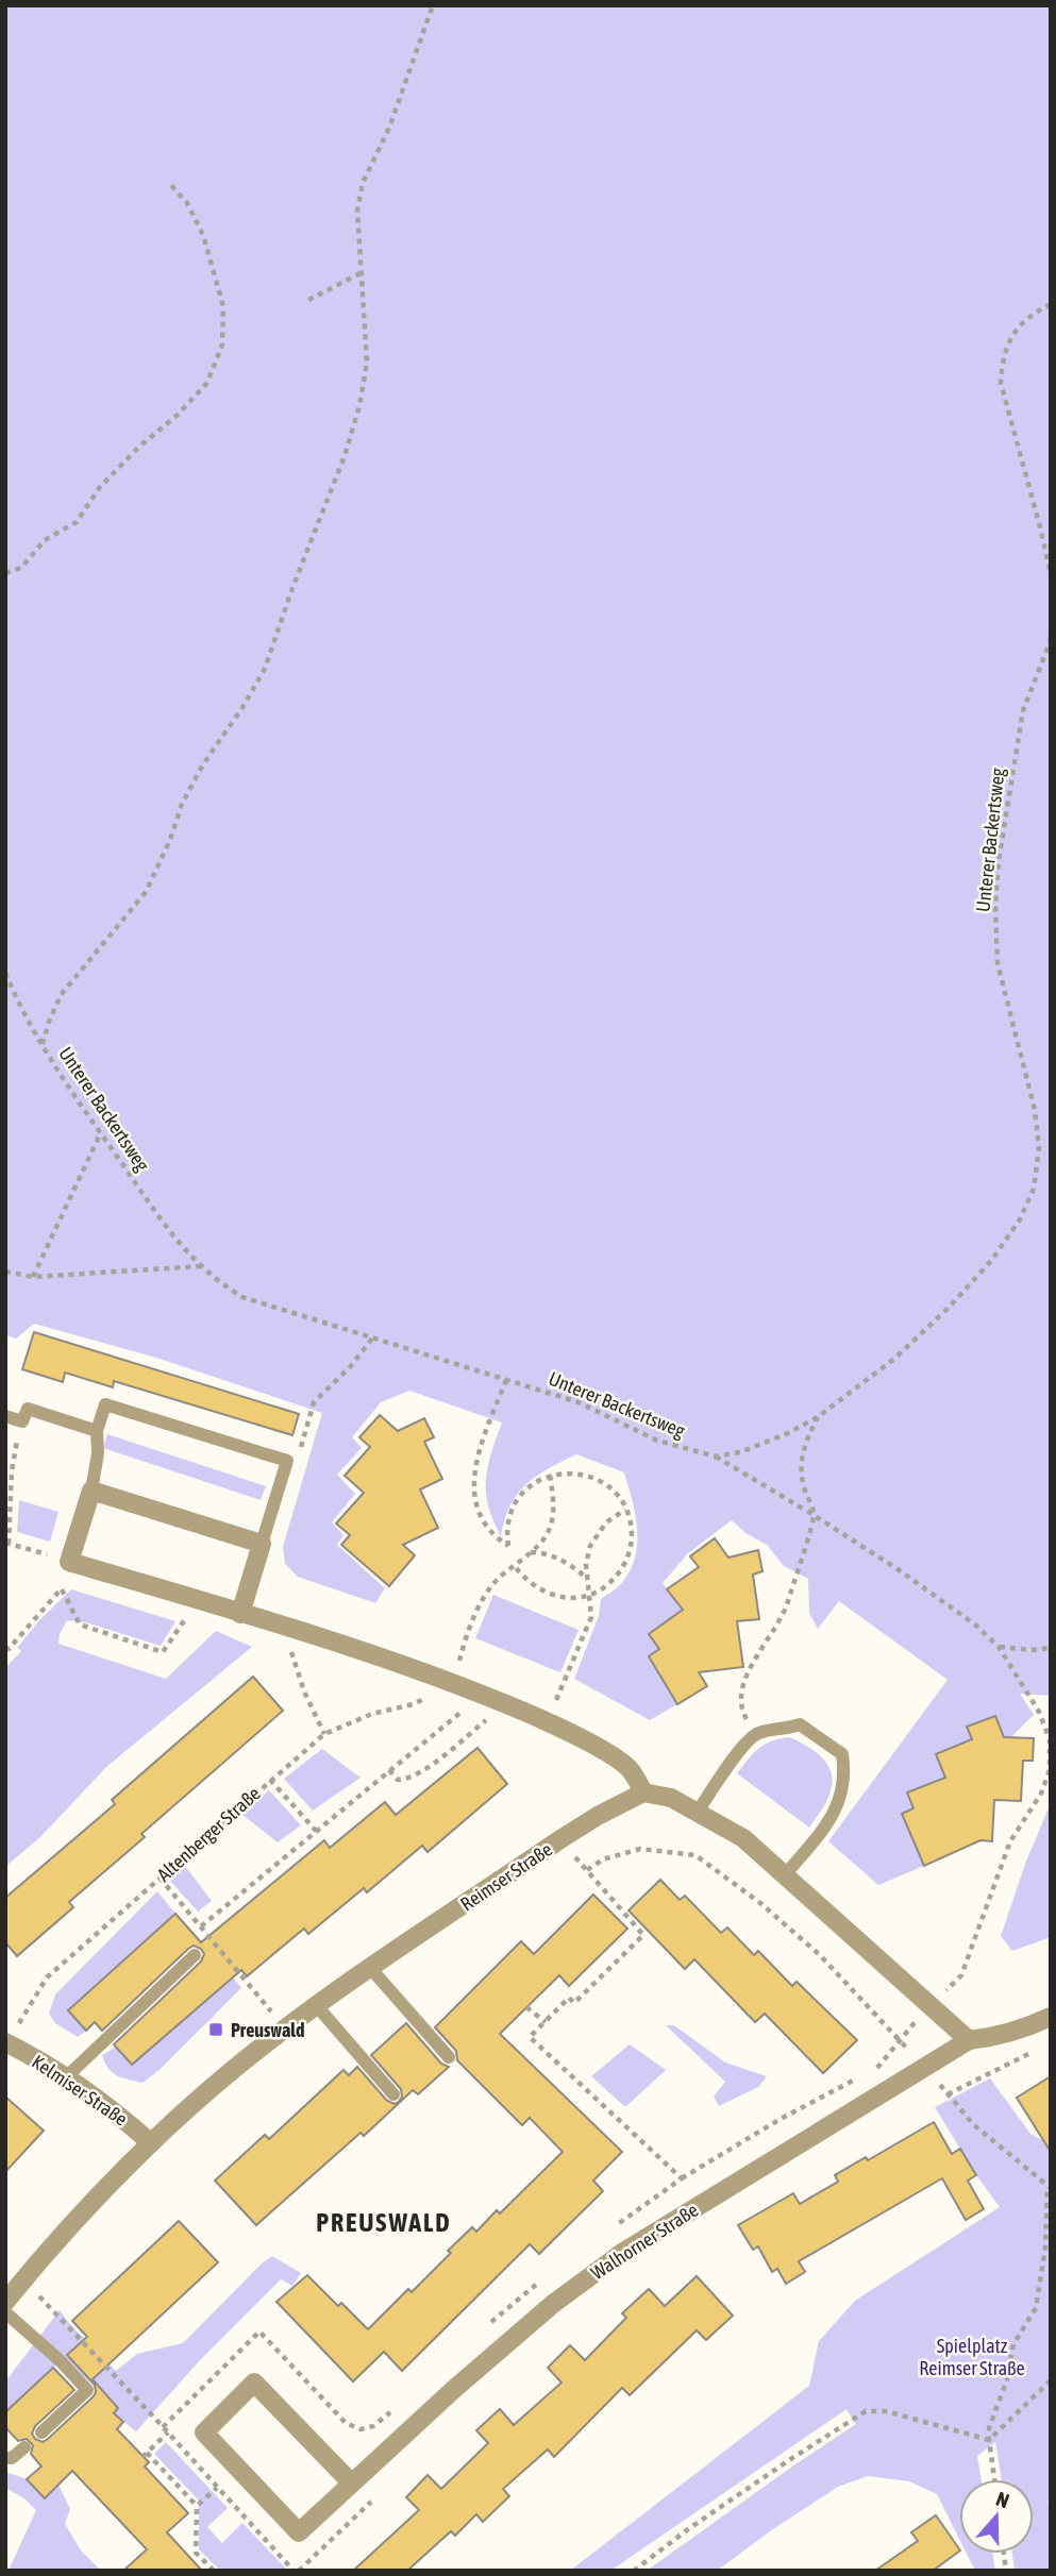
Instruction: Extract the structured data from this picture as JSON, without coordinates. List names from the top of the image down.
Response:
{
  "streets": {
    "street": ["Reimser Straße", "Kelmiser Straße", "Walhorner Straße"],
    "path": ["Unterer Backertsweg", "Altenberger Straße"]
  },
  "crossings": [
    ["Altenberger Straße", "Kelmiser Straße"],
    ["Reimser Straße", "Kelmiser Straße"]
  ],
  "districts": ["PREUSWALD"],
  "parks": ["Spielplatz Reimser Straße"],
  "places": {
    "transit": ["Preuswald"]
  },
  "north": "top"
}
